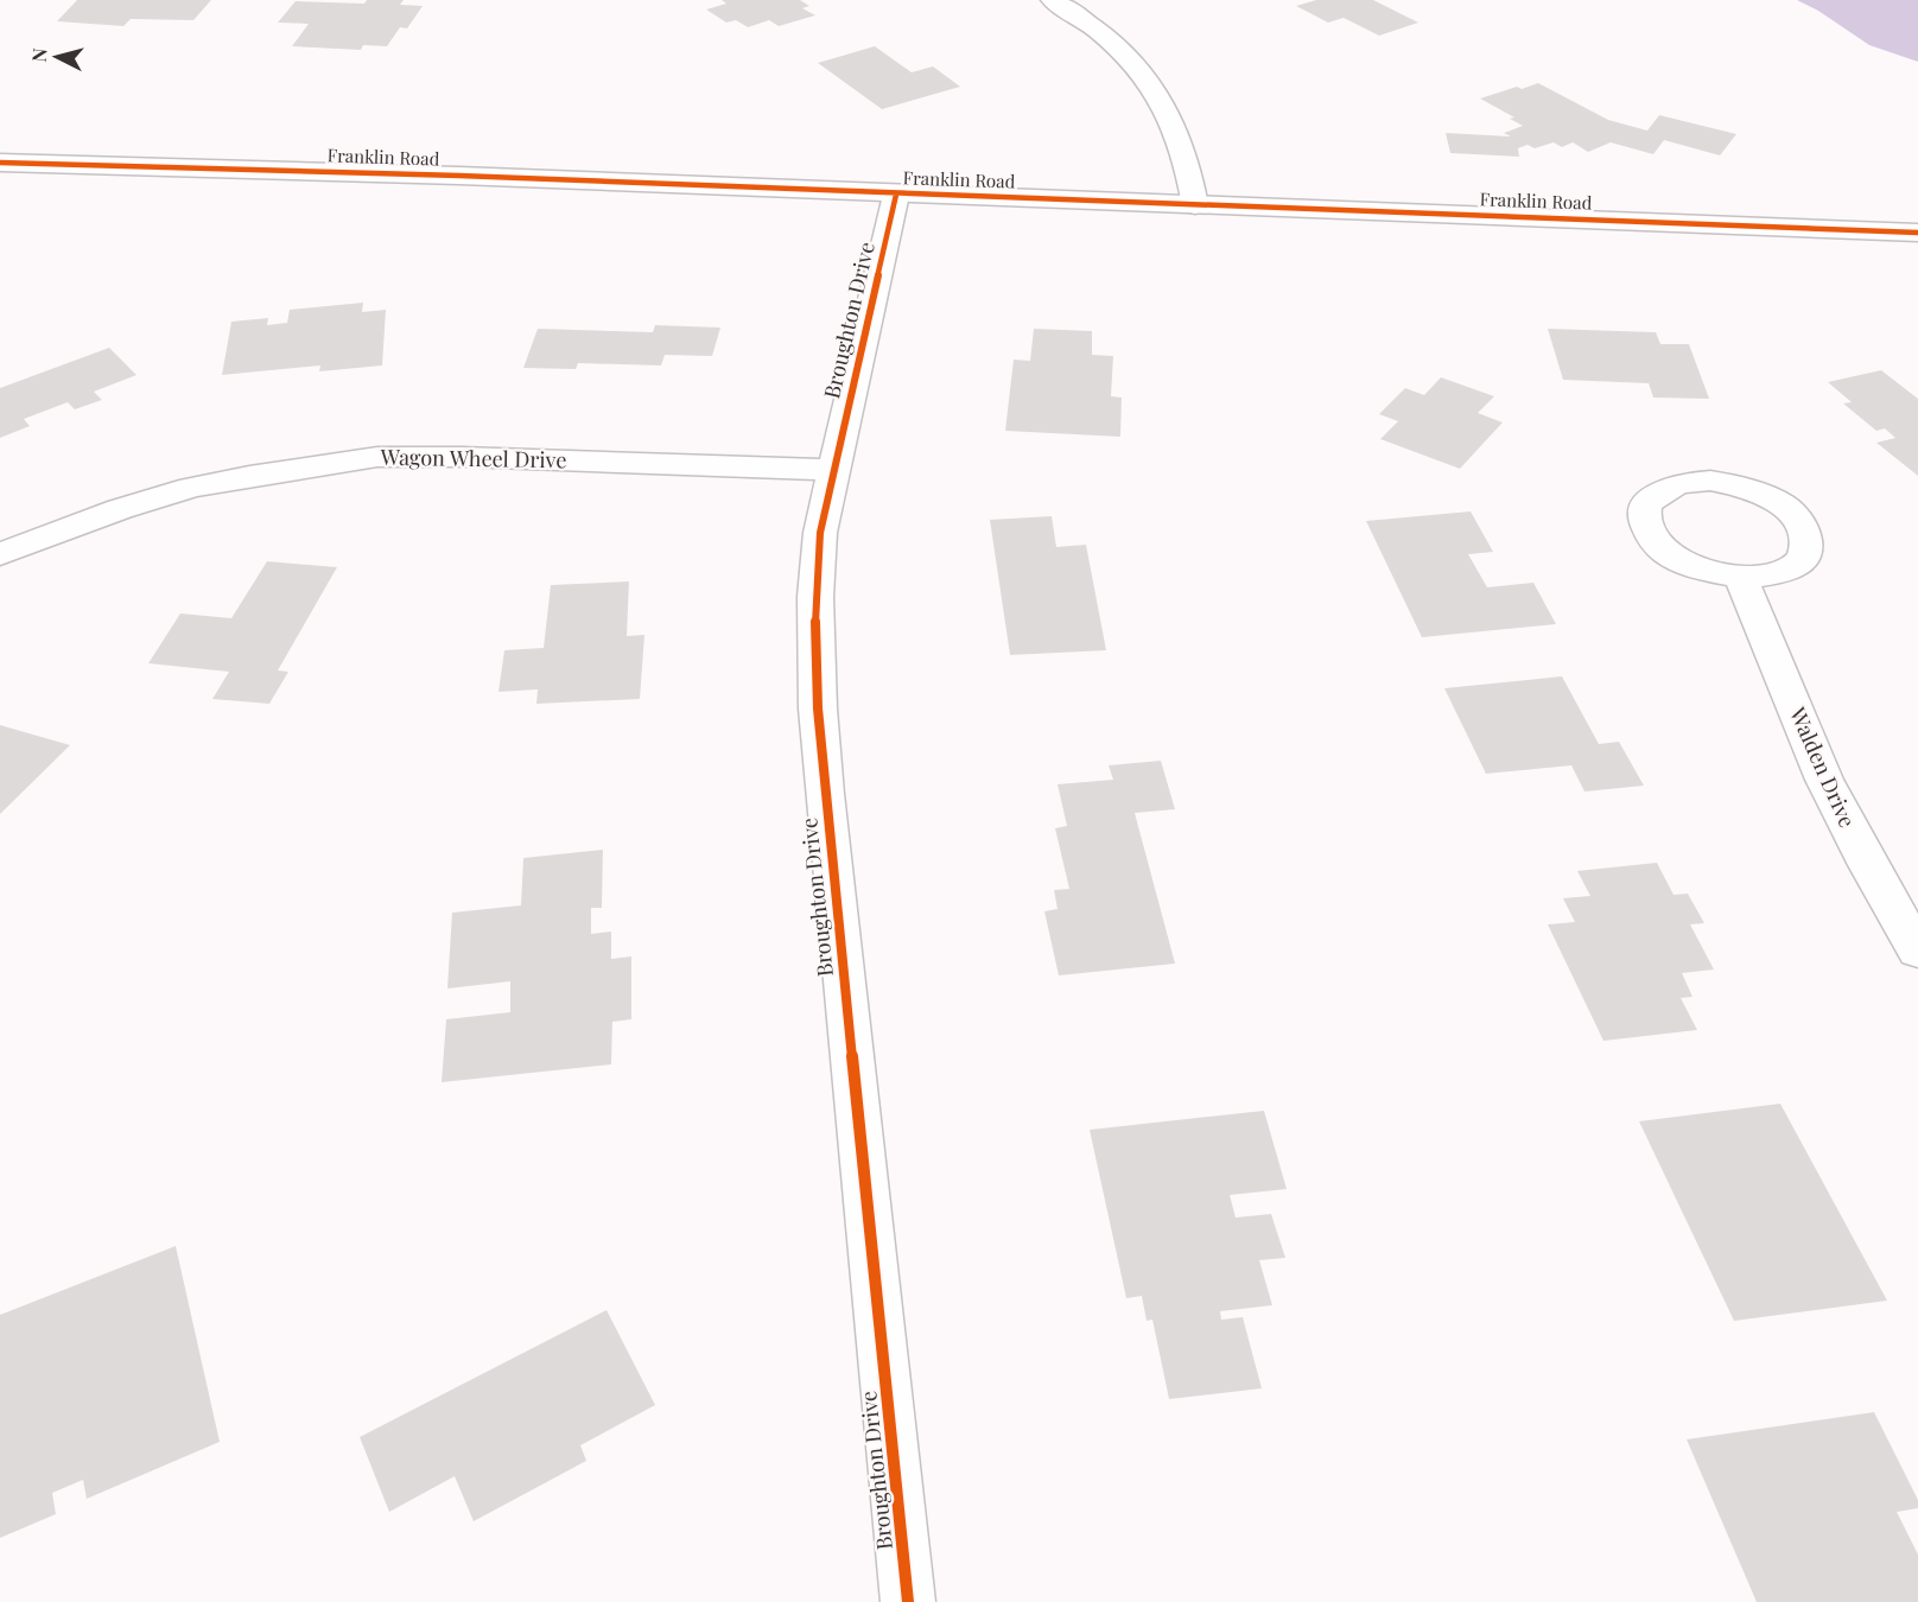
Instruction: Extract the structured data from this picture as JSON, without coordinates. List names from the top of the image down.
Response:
{
  "streets": {
    "street": [
      "Franklin Road",
      "Broughton Drive",
      "Wagon Wheel Drive",
      "Walden Drive"
    ]
  },
  "crossings": [
    ["Franklin Road", "Broughton Drive"],
    ["Broughton Drive", "Wagon Wheel Drive"]
  ],
  "north": "left"
}
